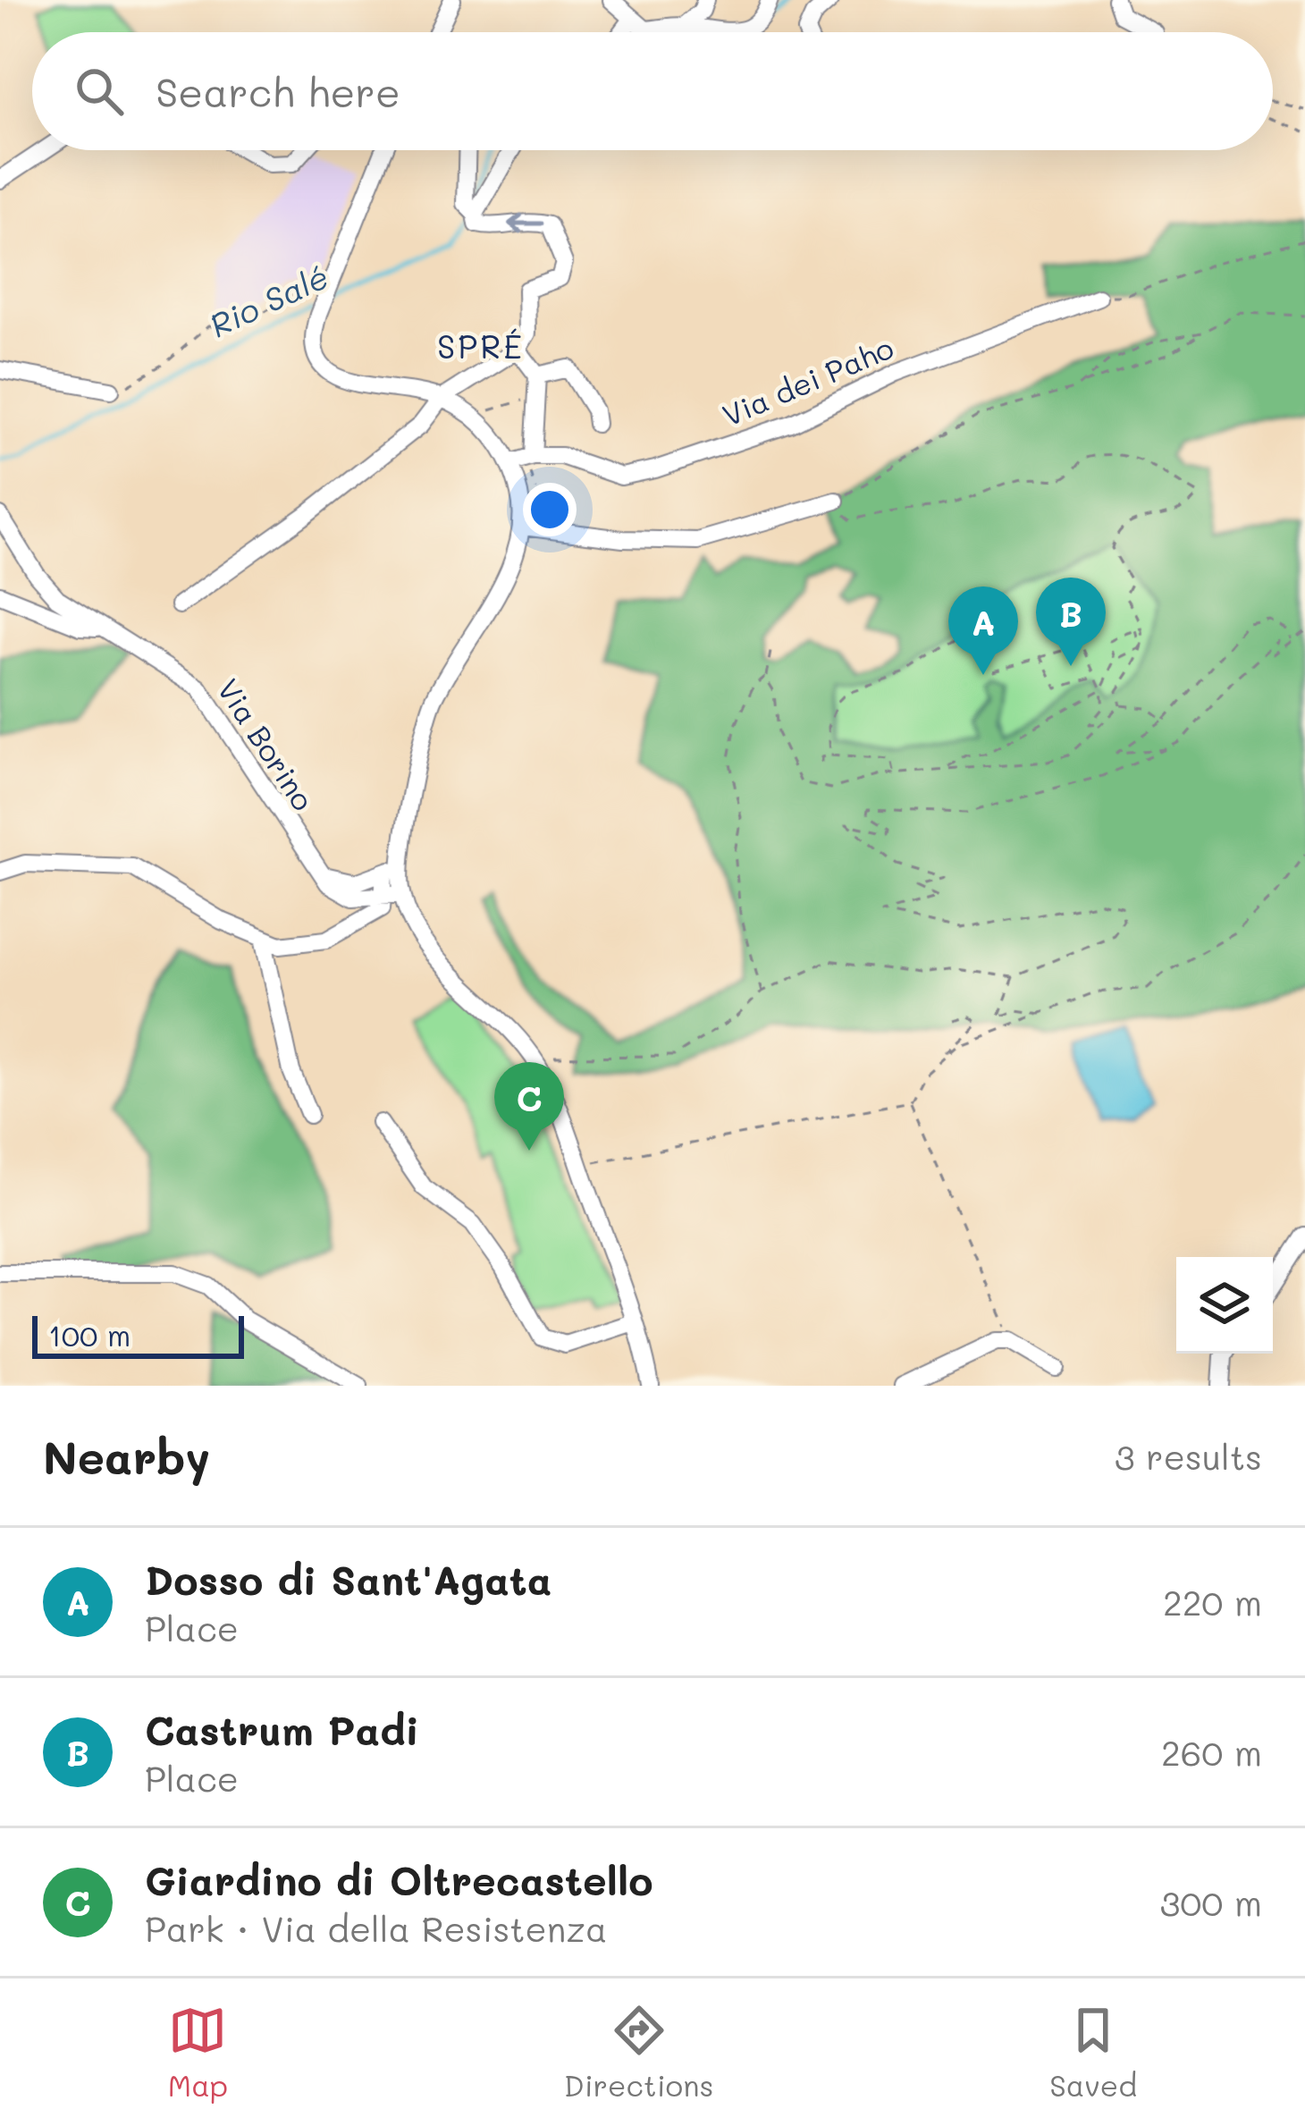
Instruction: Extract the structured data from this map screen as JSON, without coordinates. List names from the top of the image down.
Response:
{
  "streets": {
    "street": ["Via dei Paho", "Via Borino"]
  },
  "districts": ["SPRÉ"],
  "water": ["Rio Salé"],
  "scale_bar": "100 m",
  "page": {
    "search": "Search here",
    "pins": ["B", "A", "C"],
    "scale": "100 m",
    "heading": ["Nearby", "3 results"],
    "list": [
      {
        "mark": "A",
        "name": "Dosso di Sant'Agata",
        "note": "Place",
        "value": "220 m"
      },
      {
        "mark": "B",
        "name": "Castrum Padi",
        "note": "Place",
        "value": "260 m"
      },
      {
        "mark": "C",
        "name": "Giardino di Oltrecastello",
        "note": "Park · Via della Resistenza",
        "value": "300 m"
      }
    ],
    "nav": ["Map", "Directions", "Saved"]
  }
}
